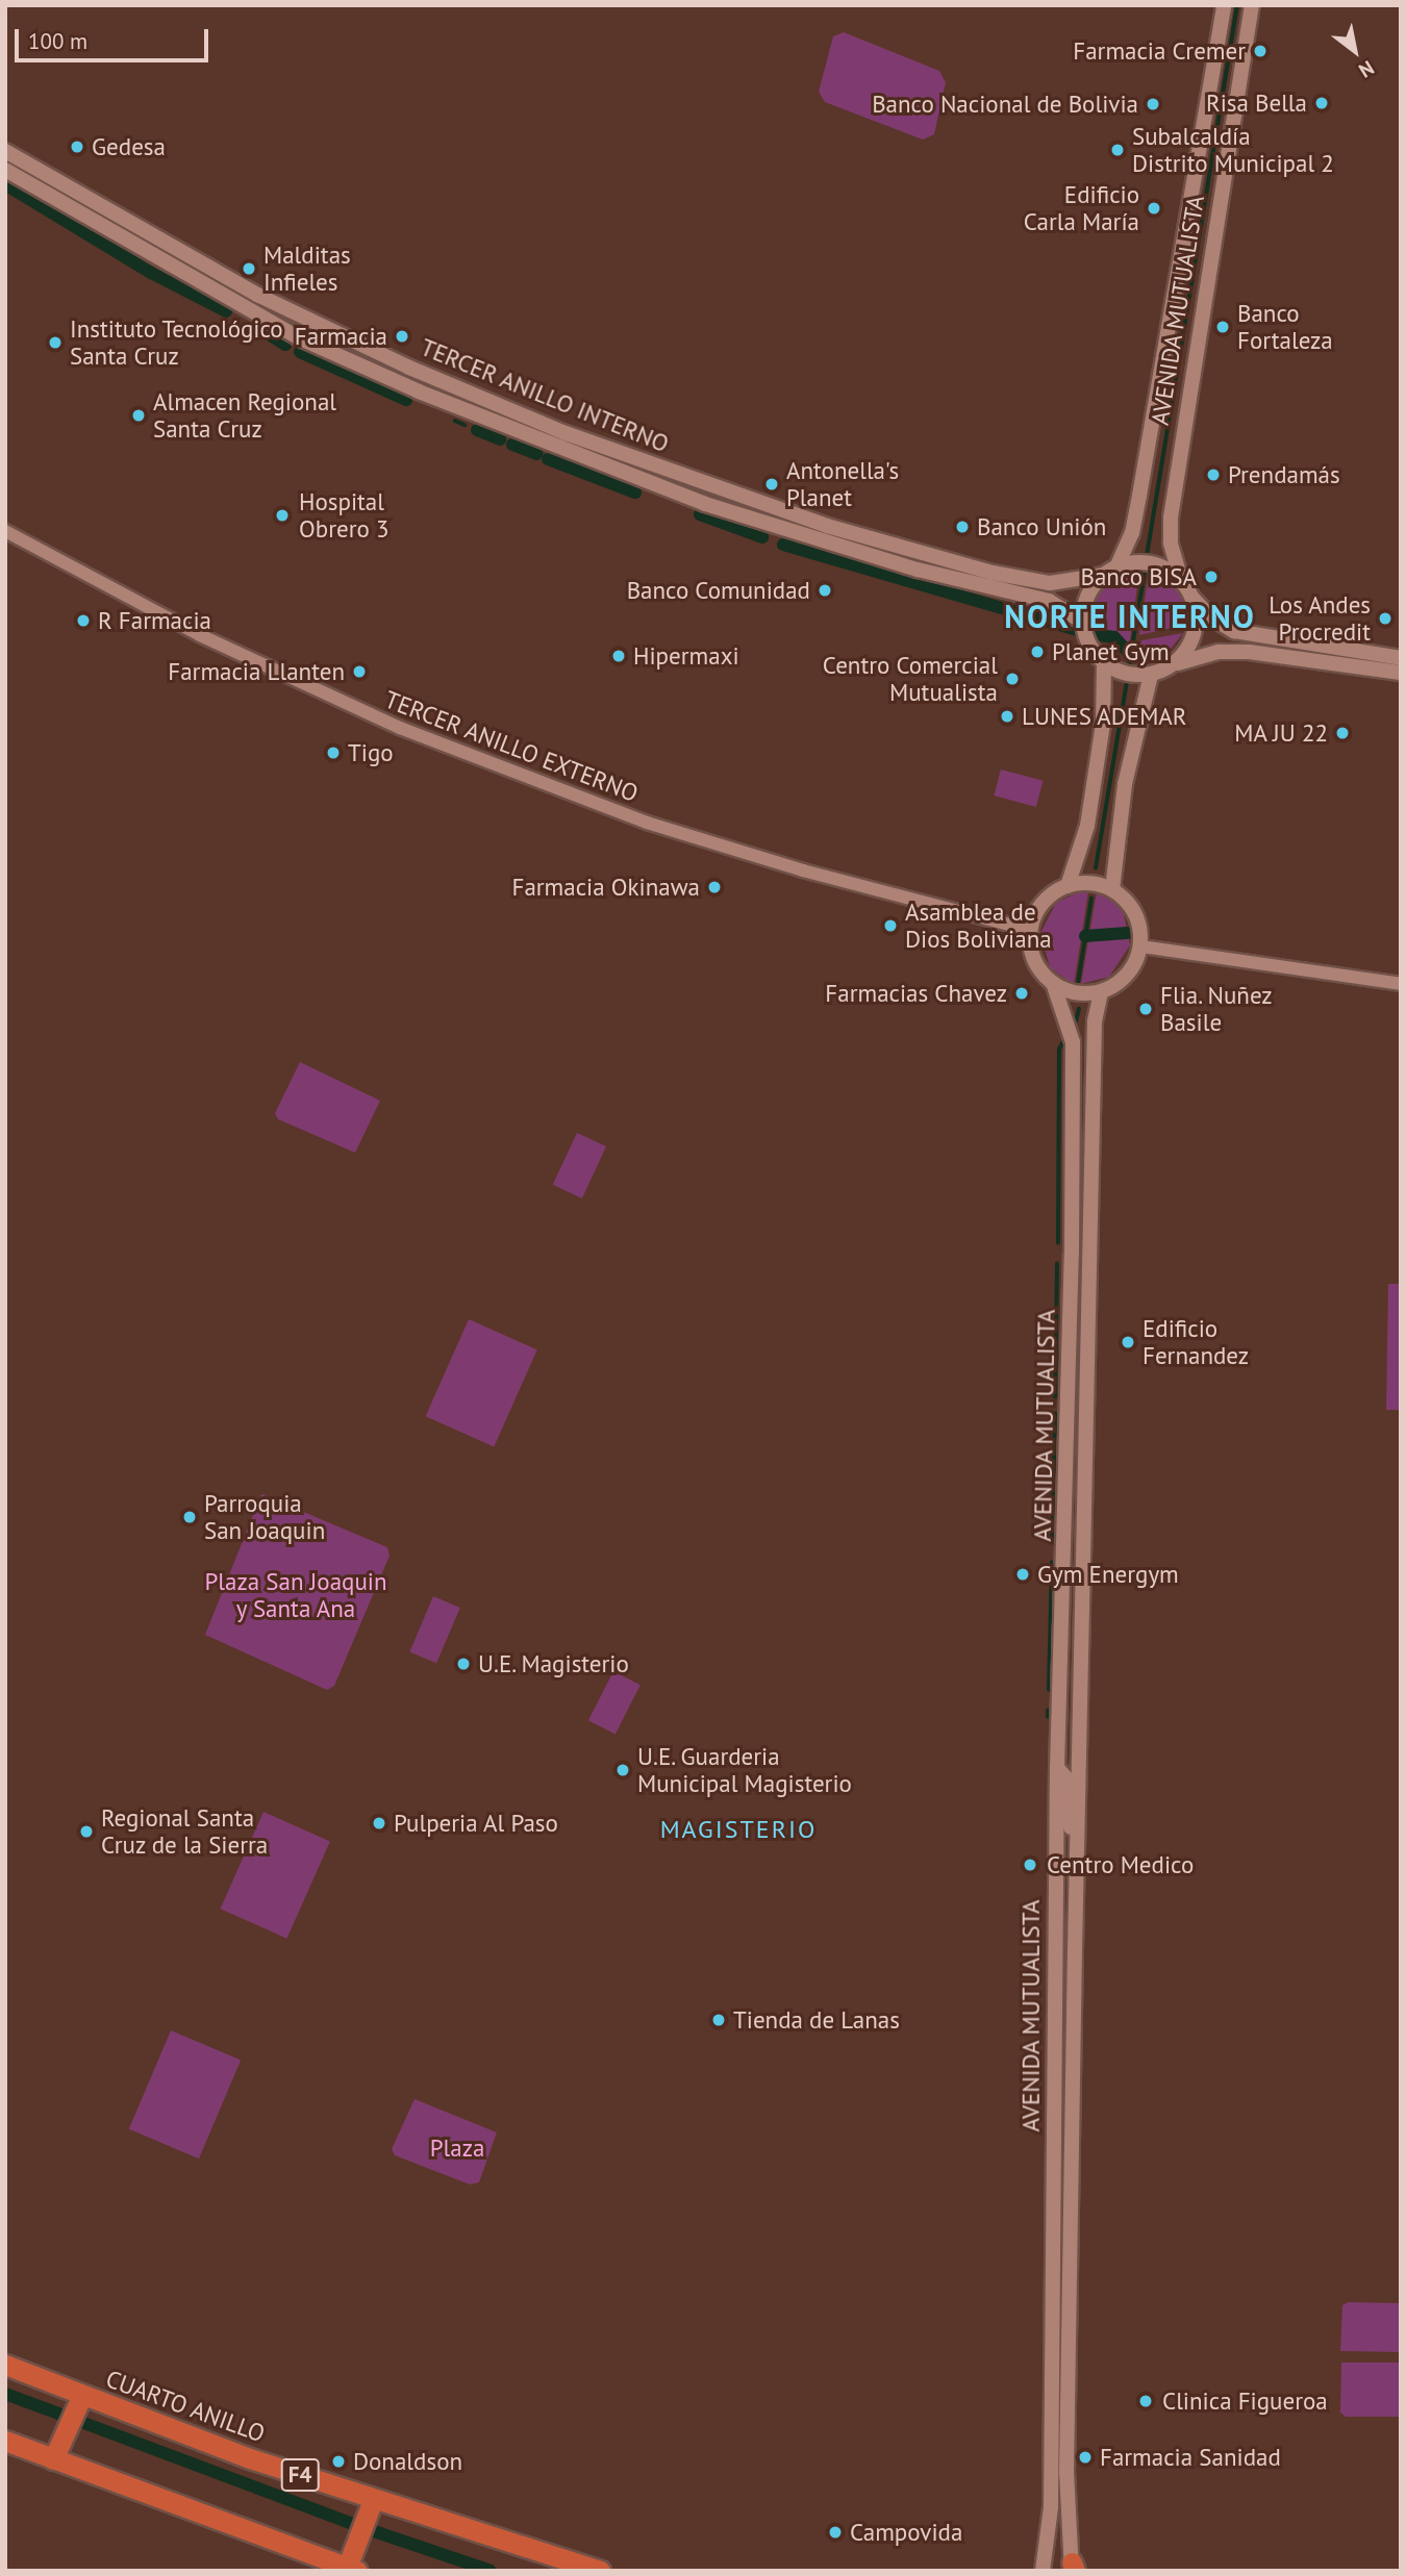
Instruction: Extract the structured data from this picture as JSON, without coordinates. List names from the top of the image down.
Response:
{
  "streets": {
    "highway": ["CUARTO ANILLO", "F4"],
    "main road": ["AVENIDA MUTUALISTA", "TERCER ANILLO INTERNO"],
    "street": ["TERCER ANILLO EXTERNO"]
  },
  "crossings": [
    ["AVENIDA MUTUALISTA", "TERCER ANILLO INTERNO"],
    ["AVENIDA MUTUALISTA", "TERCER ANILLO EXTERNO"]
  ],
  "districts": ["NORTE INTERNO", "MAGISTERIO"],
  "parks": ["Plaza San Joaquin y Santa Ana", "Plaza"],
  "places": [
    "Farmacia Cremer",
    "Risa Bella",
    "Banco Nacional de Bolivia",
    "Gedesa",
    "Subalcaldía Distrito Municipal 2",
    "Edificio Carla María",
    "Malditas Infieles",
    "Banco Fortaleza",
    "Farmacia",
    "Instituto Tecnológico Santa Cruz",
    "Almacen Regional Santa Cruz",
    "Prendamás",
    "Antonella's Planet",
    "Hospital Obrero 3",
    "Banco Unión",
    "Banco BISA",
    "Banco Comunidad",
    "Los Andes Procredit",
    "R Farmacia",
    "Planet Gym",
    "Hipermaxi",
    "Farmacia Llanten",
    "Centro Comercial Mutualista",
    "LUNES ADEMAR",
    "MA JU 22",
    "Tigo",
    "Farmacia Okinawa",
    "Asamblea de Dios Boliviana",
    "Farmacias Chavez",
    "Flia. Nuñez Basile",
    "Edificio Fernandez",
    "Parroquia San Joaquin",
    "Gym Energym",
    "U.E. Magisterio",
    "U.E. Guarderia Municipal Magisterio",
    "Pulperia Al Paso",
    "Regional Santa Cruz de la Sierra",
    "Centro Medico",
    "Tienda de Lanas",
    "Clinica Figueroa",
    "Farmacia Sanidad",
    "Donaldson",
    "Campovida"
  ],
  "scale_bar": "100 m",
  "north": "bottom right"
}
